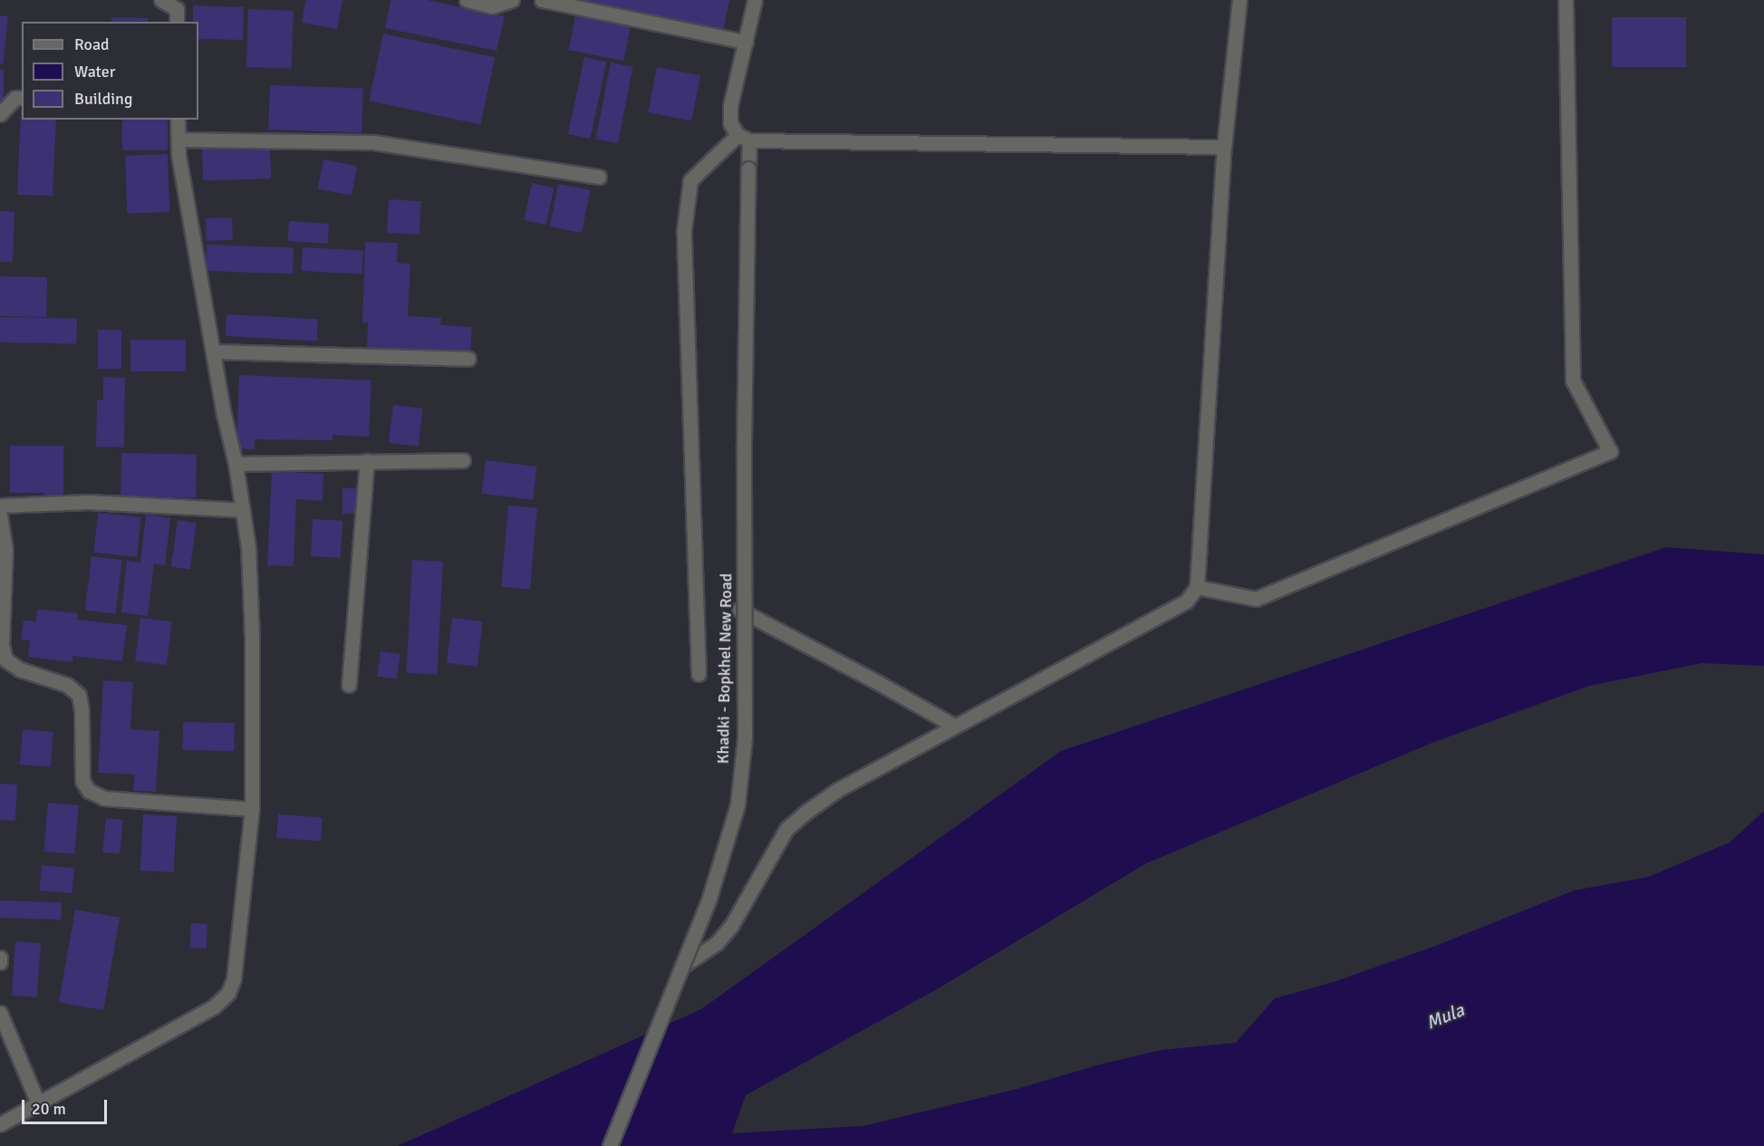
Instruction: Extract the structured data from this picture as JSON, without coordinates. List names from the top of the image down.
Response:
{
  "streets": {
    "street": ["Khadki - Bopkhel New Road"]
  },
  "water": ["Mula"],
  "legend": ["Road", "Water", "Building"],
  "scale_bar": "20 m"
}
